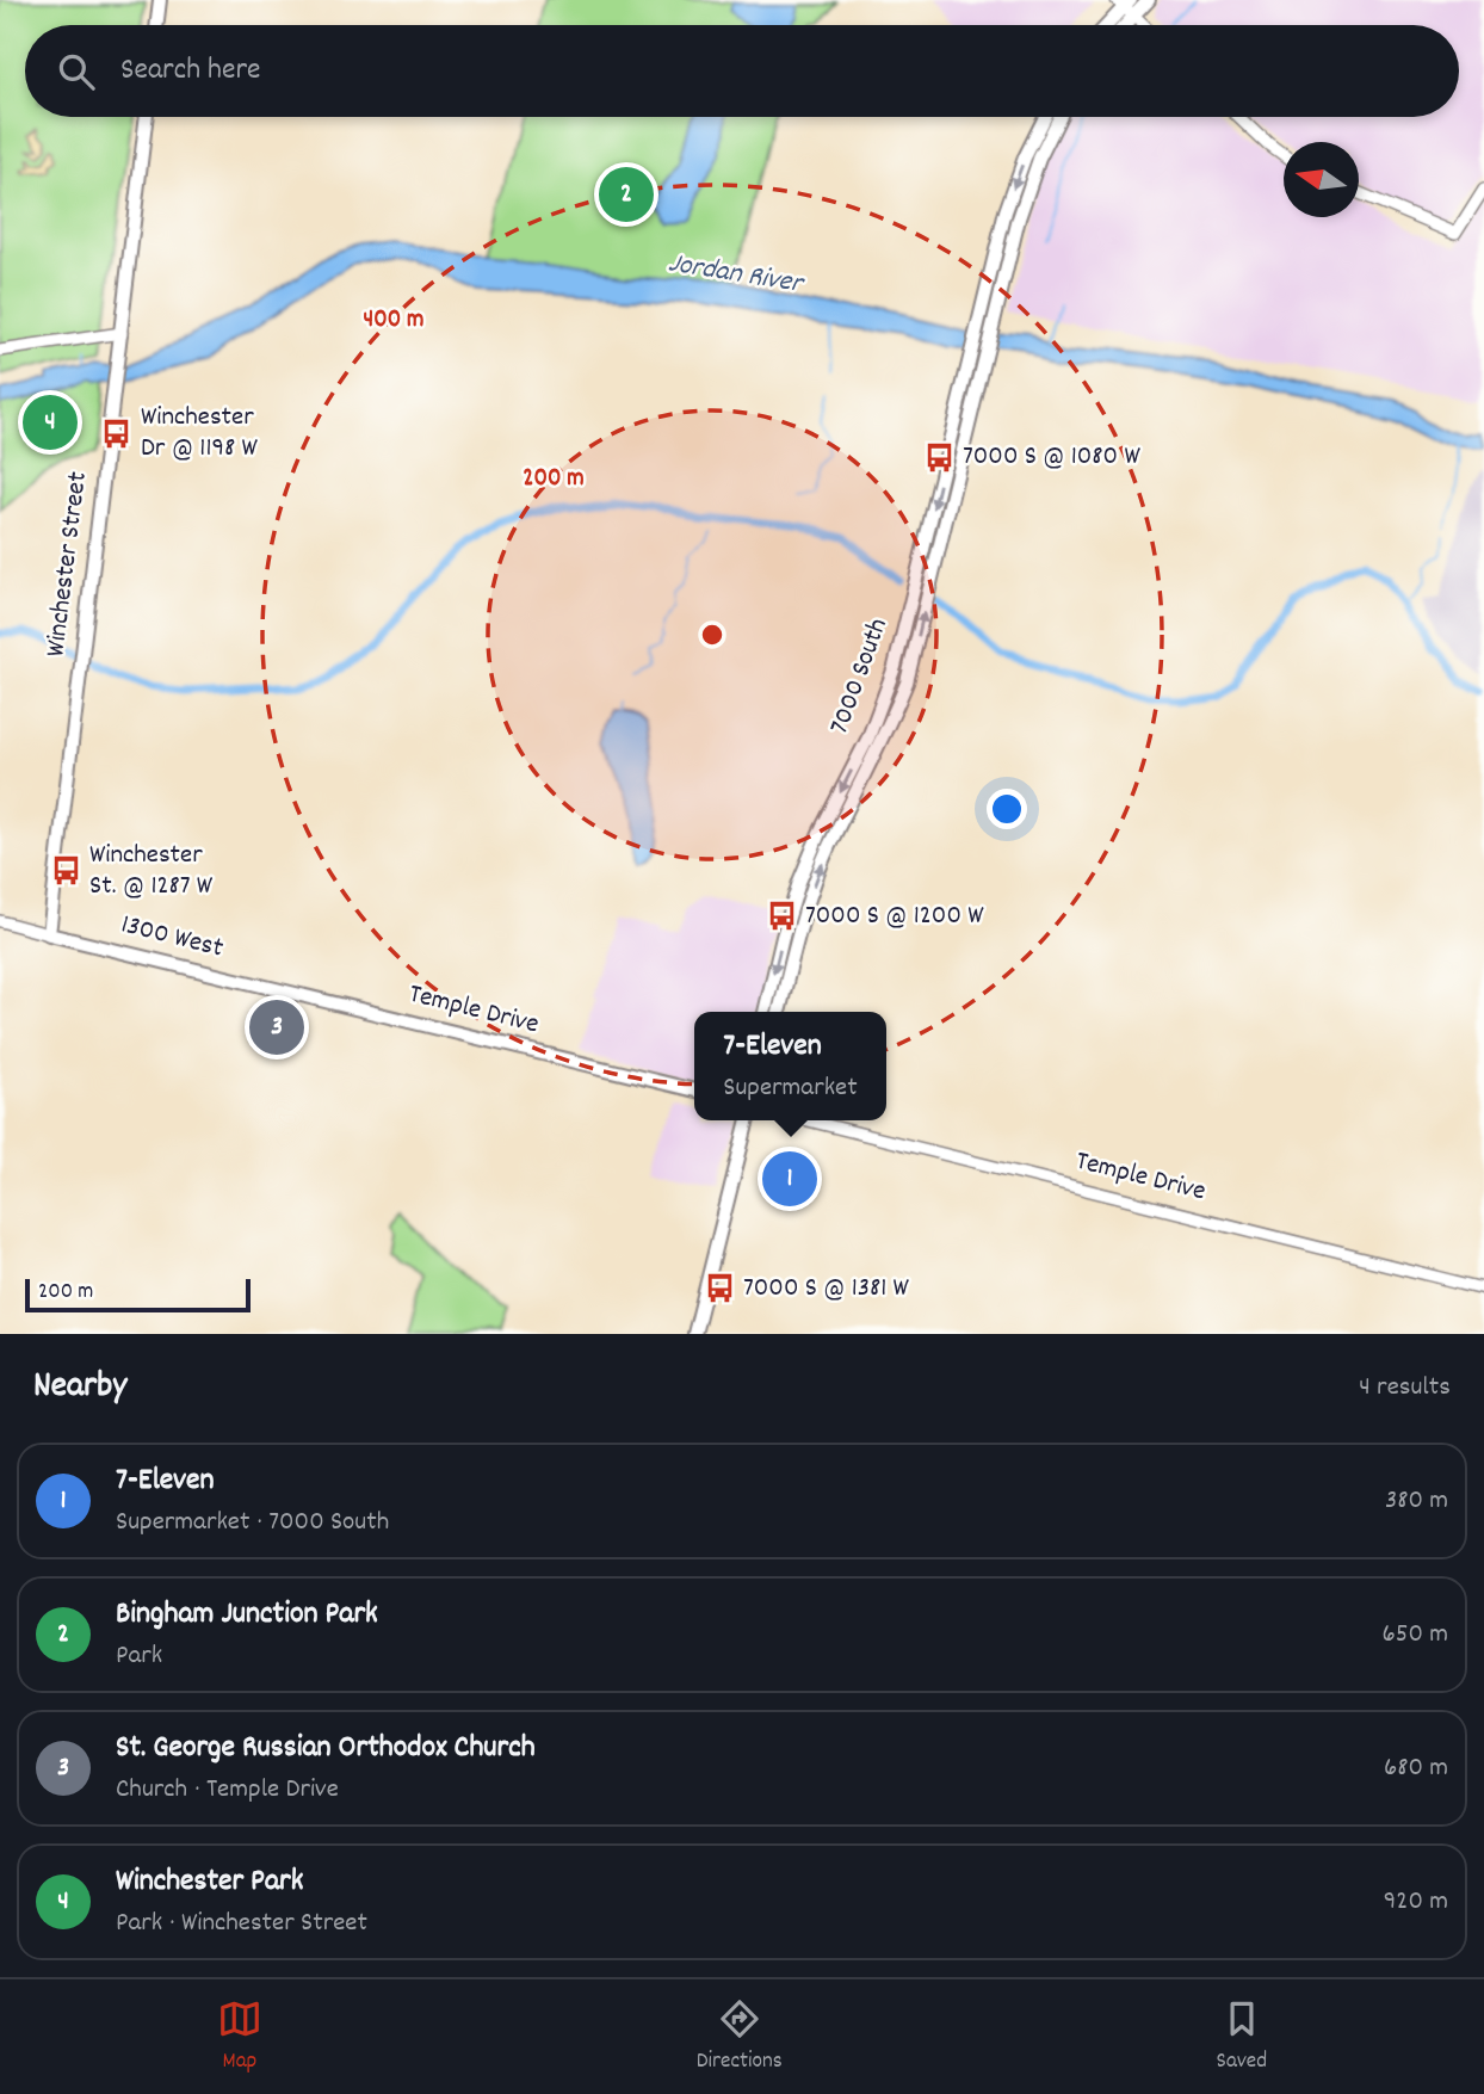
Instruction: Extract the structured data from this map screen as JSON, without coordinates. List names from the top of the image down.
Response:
{
  "streets": {
    "main road": [
      "Winchester Street",
      "7000 South",
      "1300 West",
      "Temple Drive"
    ]
  },
  "crossings": [
    ["Winchester Street", "1300 West"],
    ["1300 West", "Temple Drive"]
  ],
  "water": ["Jordan River"],
  "places": {
    "bus stop": [
      "Winchester Dr @ 1198 W",
      "7000 S @ 1080 W",
      "Winchester St. @ 1287 W",
      "7000 S @ 1200 W",
      "7000 S @ 1381 W"
    ]
  },
  "scale_bar": "200 m",
  "north": "left",
  "page": {
    "search": "Search here",
    "pins": [
      "2",
      "4",
      "3",
      "1"
    ],
    "popup": ["7-Eleven", "Supermarket"],
    "scale": "200 m",
    "heading": ["Nearby", "4 results"],
    "list": [
      {
        "mark": "1",
        "name": "7-Eleven",
        "note": "Supermarket · 7000 South",
        "value": "380 m"
      },
      {
        "mark": "2",
        "name": "Bingham Junction Park",
        "note": "Park",
        "value": "650 m"
      },
      {
        "mark": "3",
        "name": "St. George Russian Orthodox Church",
        "note": "Church · Temple Drive",
        "value": "680 m"
      },
      {
        "mark": "4",
        "name": "Winchester Park",
        "note": "Park · Winchester Street",
        "value": "920 m"
      }
    ],
    "nav": ["Map", "Directions", "Saved"]
  },
  "rings": ["400 m", "200 m"]
}
